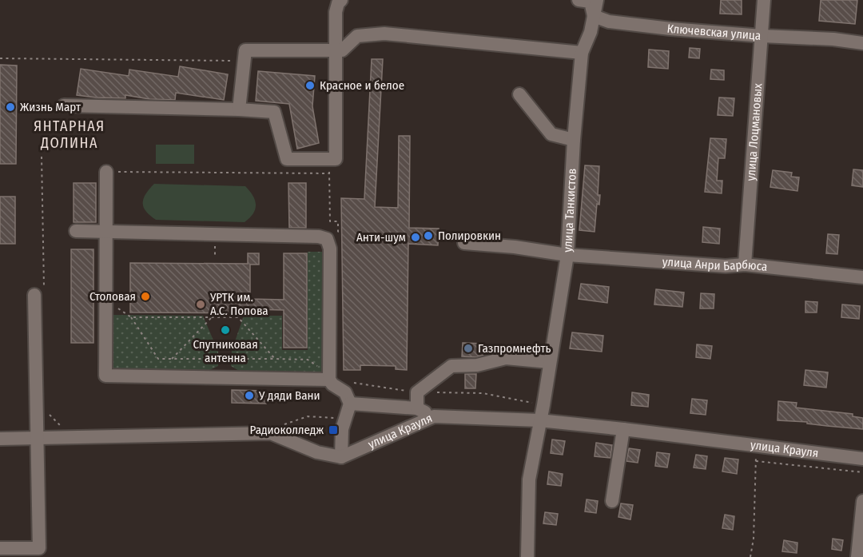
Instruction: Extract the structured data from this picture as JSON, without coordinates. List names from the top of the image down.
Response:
{
  "streets": {
    "street": [
      "Ключевская улица",
      "улица Лоцмановых",
      "улица Танкистов",
      "улица Анри Барбюса",
      "улица Крауля"
    ]
  },
  "crossings": [
    ["Ключевская улица", "улица Лоцмановых"],
    ["Ключевская улица", "улица Танкистов"],
    ["улица Лоцмановых", "улица Анри Барбюса"],
    ["улица Танкистов", "улица Анри Барбюса"],
    ["улица Танкистов", "улица Крауля"]
  ],
  "districts": ["ЯНТАРНАЯ ДОЛИНА"],
  "places": {
    "other": [
      "Красное и белое",
      "Жизнь Март",
      "Полировкин",
      "Анти-шум",
      "Столовая",
      "УРТК им. А.С. Попова",
      "Спутниковая антенна",
      "Газпромнефть",
      "У дяди Вани"
    ],
    "transit": ["Радиоколледж"]
  }
}
